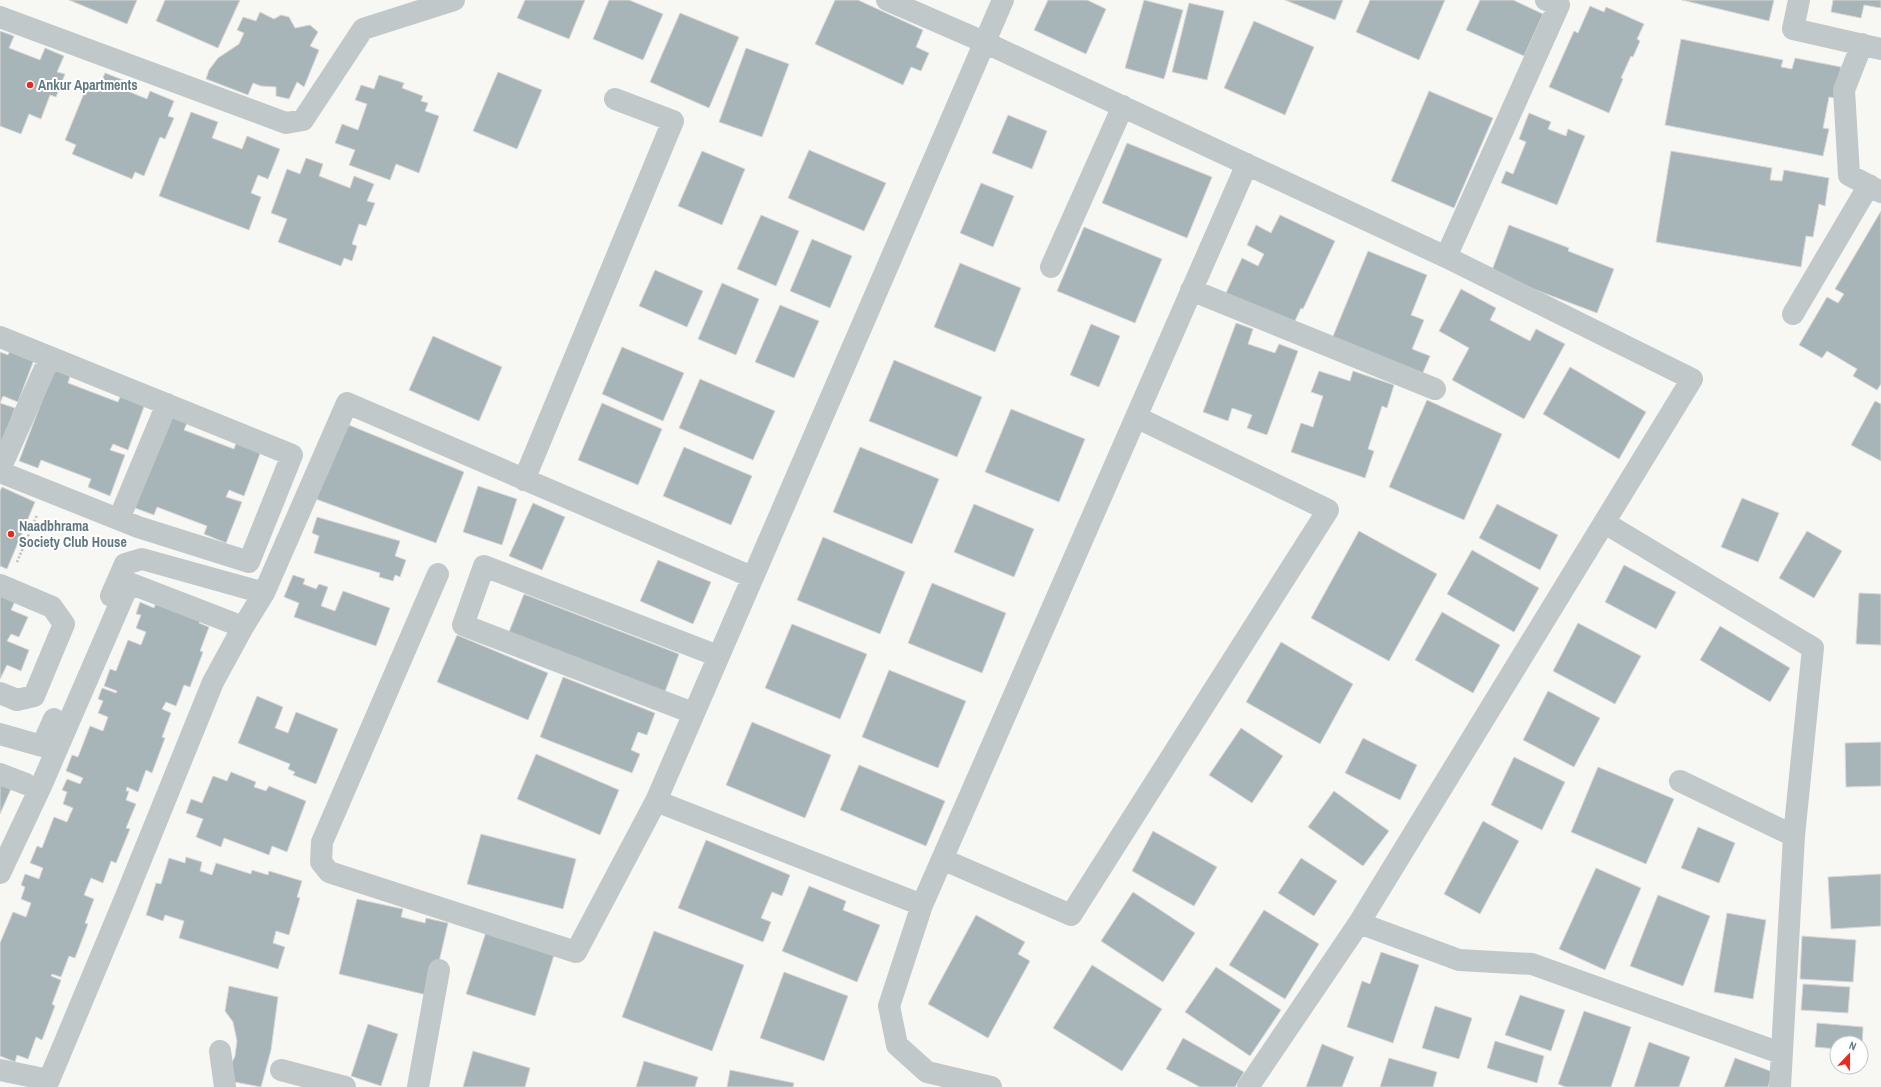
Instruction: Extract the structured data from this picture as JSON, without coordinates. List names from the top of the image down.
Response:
{
  "places": ["Ankur Apartments", "Naadbhrama Society Club House"],
  "north": "top"
}
